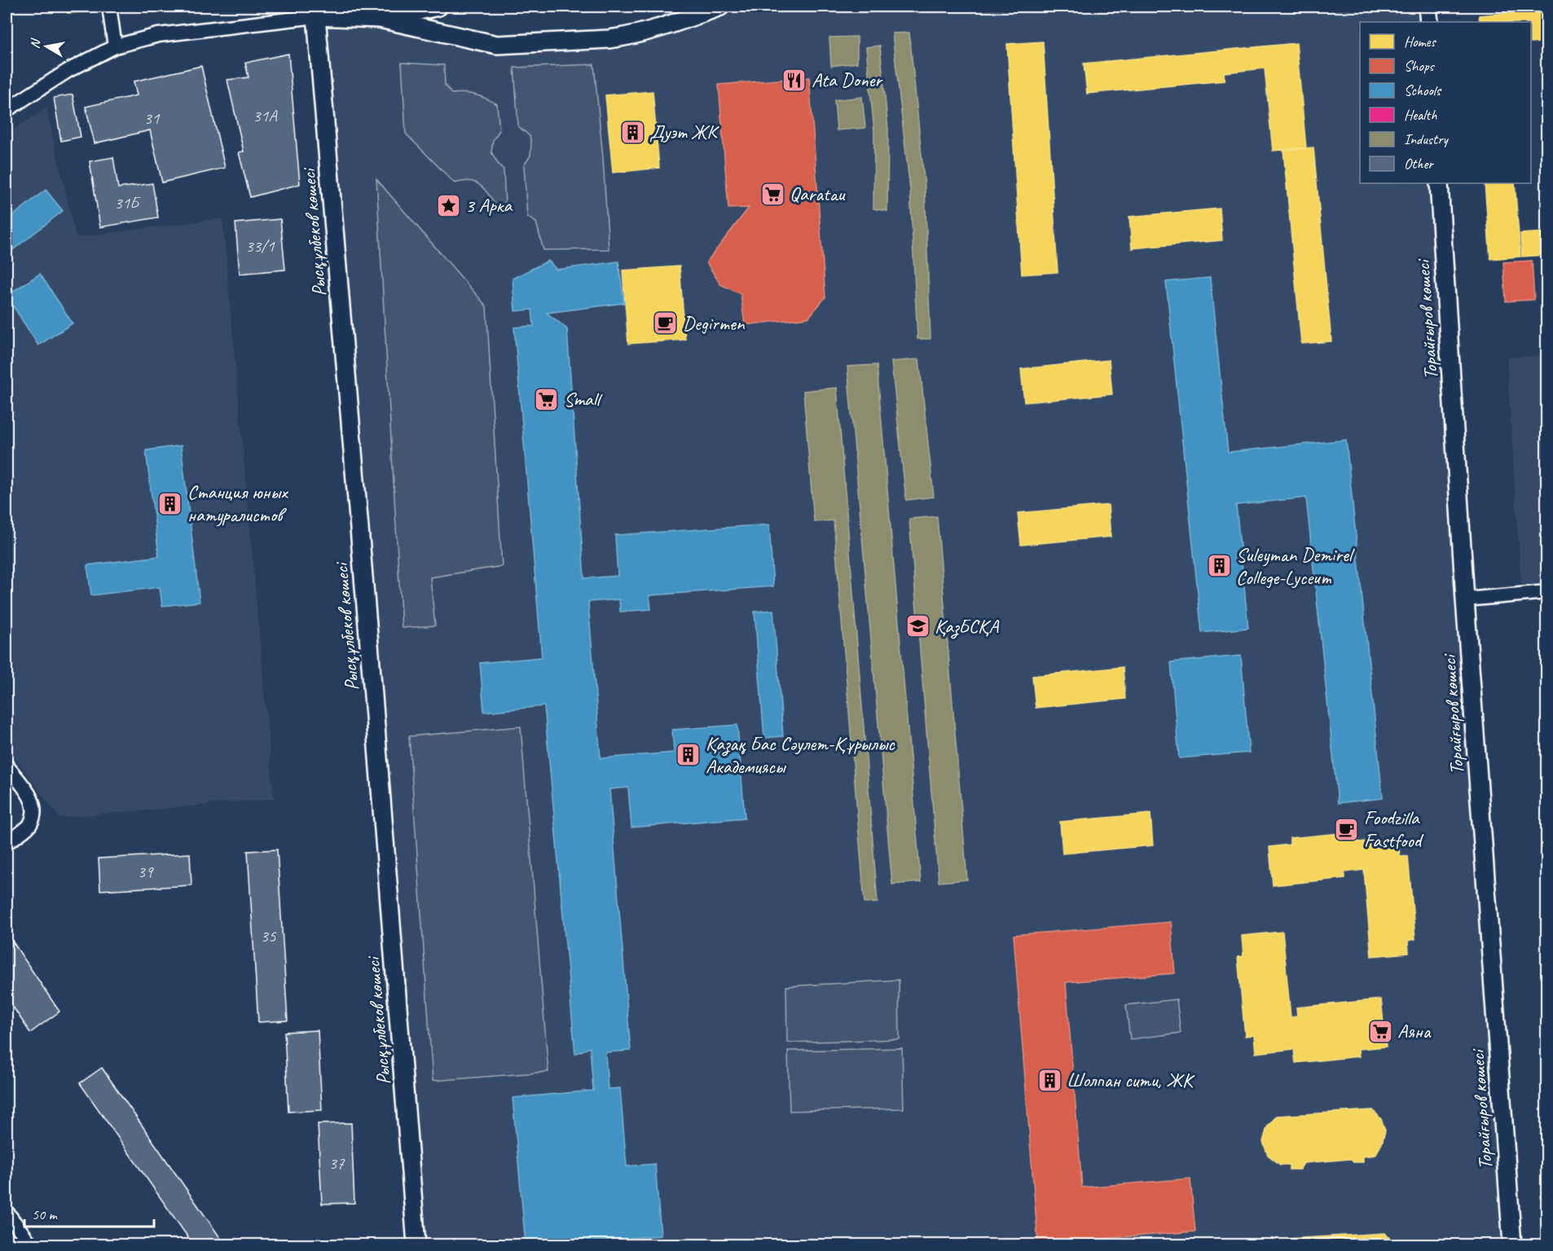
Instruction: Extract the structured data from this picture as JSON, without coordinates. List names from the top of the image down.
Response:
{
  "streets": {
    "street": ["Рысқұлбеков көшесі", "Торайғыров көшесі"]
  },
  "places": {
    "restaurant": ["Ata Doner"],
    "building": [
      "Дуэт ЖК",
      "Станция юных натуралистов",
      "Suleyman Demirel College-Lyceum",
      "Қазақ Бас Сәулет-Құрылыс Академиясы",
      "Шолпан сити, ЖК"
    ],
    "supermarket": ["Qaratau", "Small", "Аяна"],
    "place": ["3 Арка"],
    "cafe": ["Degirmen", "Foodzilla Fastfood"],
    "school or university": ["ҚазБСҚА"]
  },
  "house_numbers": [
    "31А",
    "31",
    "31Б",
    "33/1",
    "39",
    "35",
    "37"
  ],
  "legend": [
    "Homes",
    "Shops",
    "Schools",
    "Health",
    "Industry",
    "Other"
  ],
  "scale_bar": "50 m",
  "north": "left"
}
